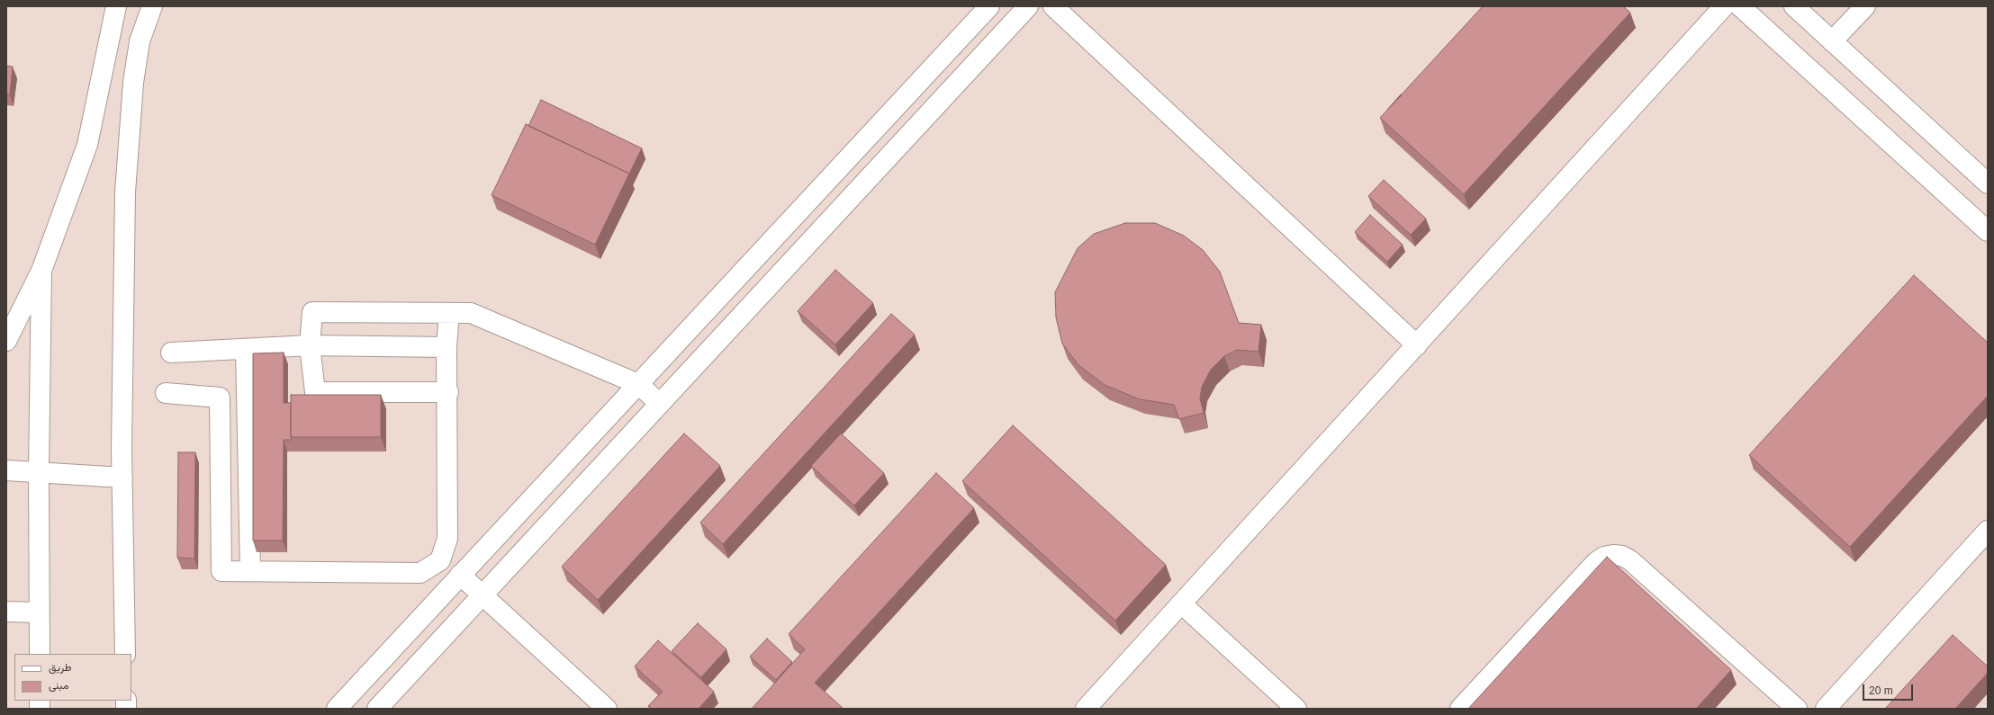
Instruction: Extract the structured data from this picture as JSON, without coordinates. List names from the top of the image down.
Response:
{
  "legend": ["طريق", "مبنى"],
  "scale_bar": "20 m"
}
